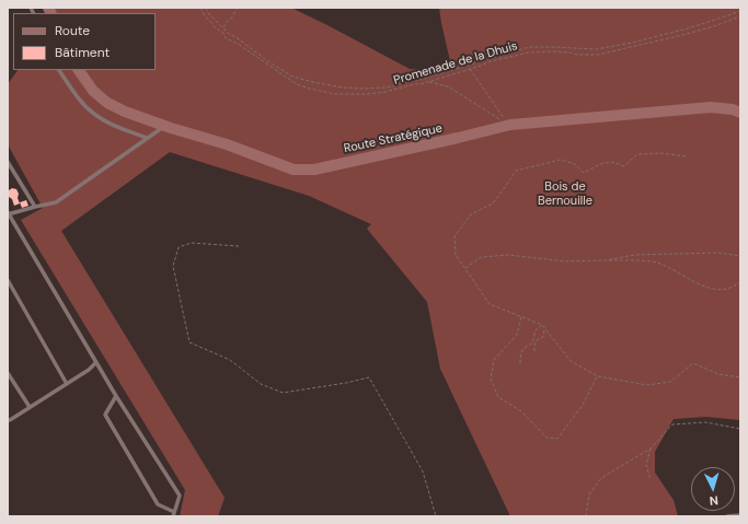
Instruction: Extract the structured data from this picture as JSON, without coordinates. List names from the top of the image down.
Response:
{
  "streets": {
    "street": ["Route Stratégique"],
    "path": ["Promenade de la Dhuis"]
  },
  "parks": ["Bois de Bernouille"],
  "legend": ["Route", "Bâtiment"],
  "north": "bottom"
}
